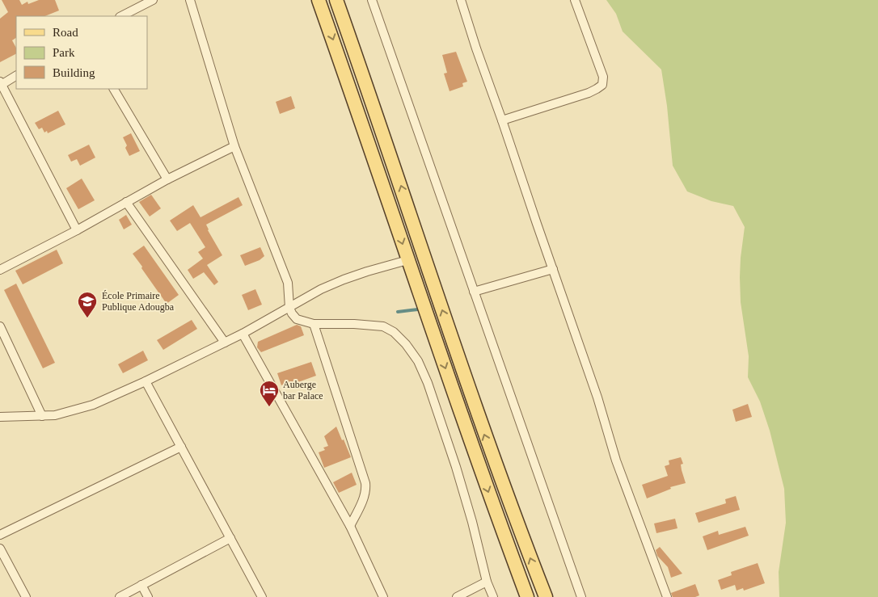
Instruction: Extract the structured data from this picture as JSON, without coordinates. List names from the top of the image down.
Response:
{
  "places": {
    "school or university": ["École Primaire Publique Adougba"],
    "hotel": ["Auberge bar Palace"]
  },
  "legend": ["Road", "Park", "Building"]
}
